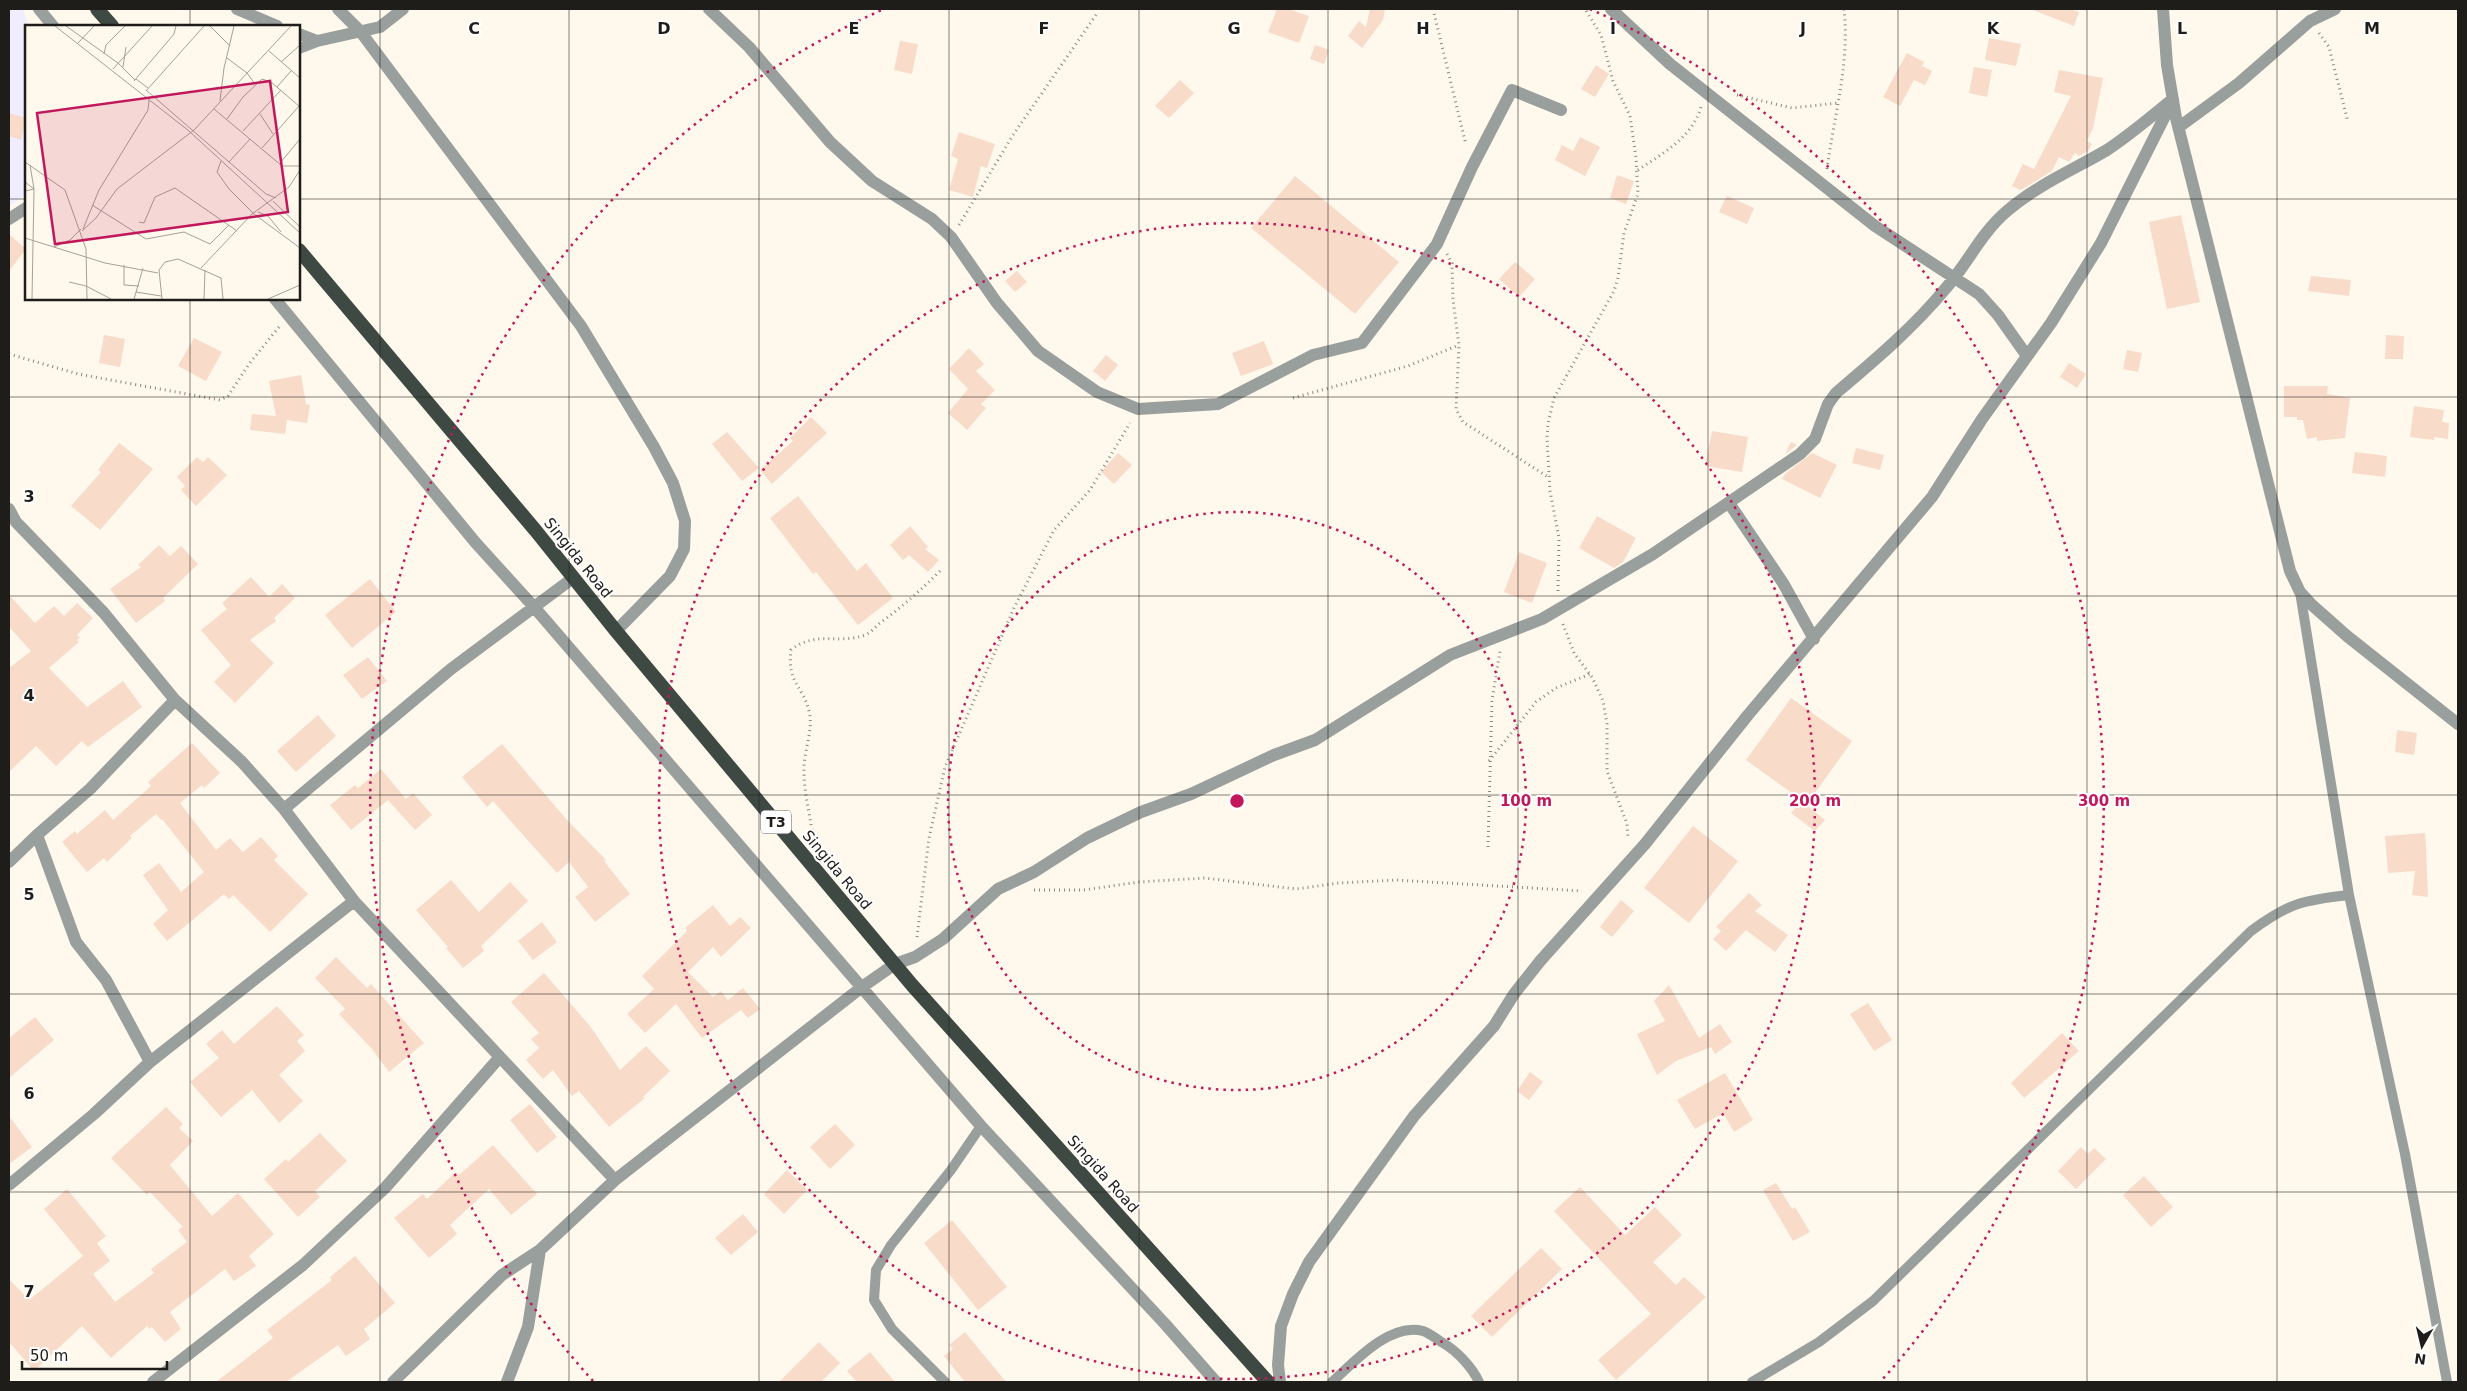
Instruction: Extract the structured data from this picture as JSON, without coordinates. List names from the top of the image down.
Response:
{
  "streets": {
    "highway": ["Singida Road", "T3"]
  },
  "scale_bar": "50 m",
  "north": "bottom",
  "grid": {
    "columns": [
      "C",
      "D",
      "E",
      "F",
      "G",
      "H",
      "I",
      "J",
      "K",
      "L",
      "M"
    ],
    "rows": [
      "3",
      "4",
      "5",
      "6",
      "7"
    ]
  },
  "rings": ["100 m", "200 m", "300 m"]
}
